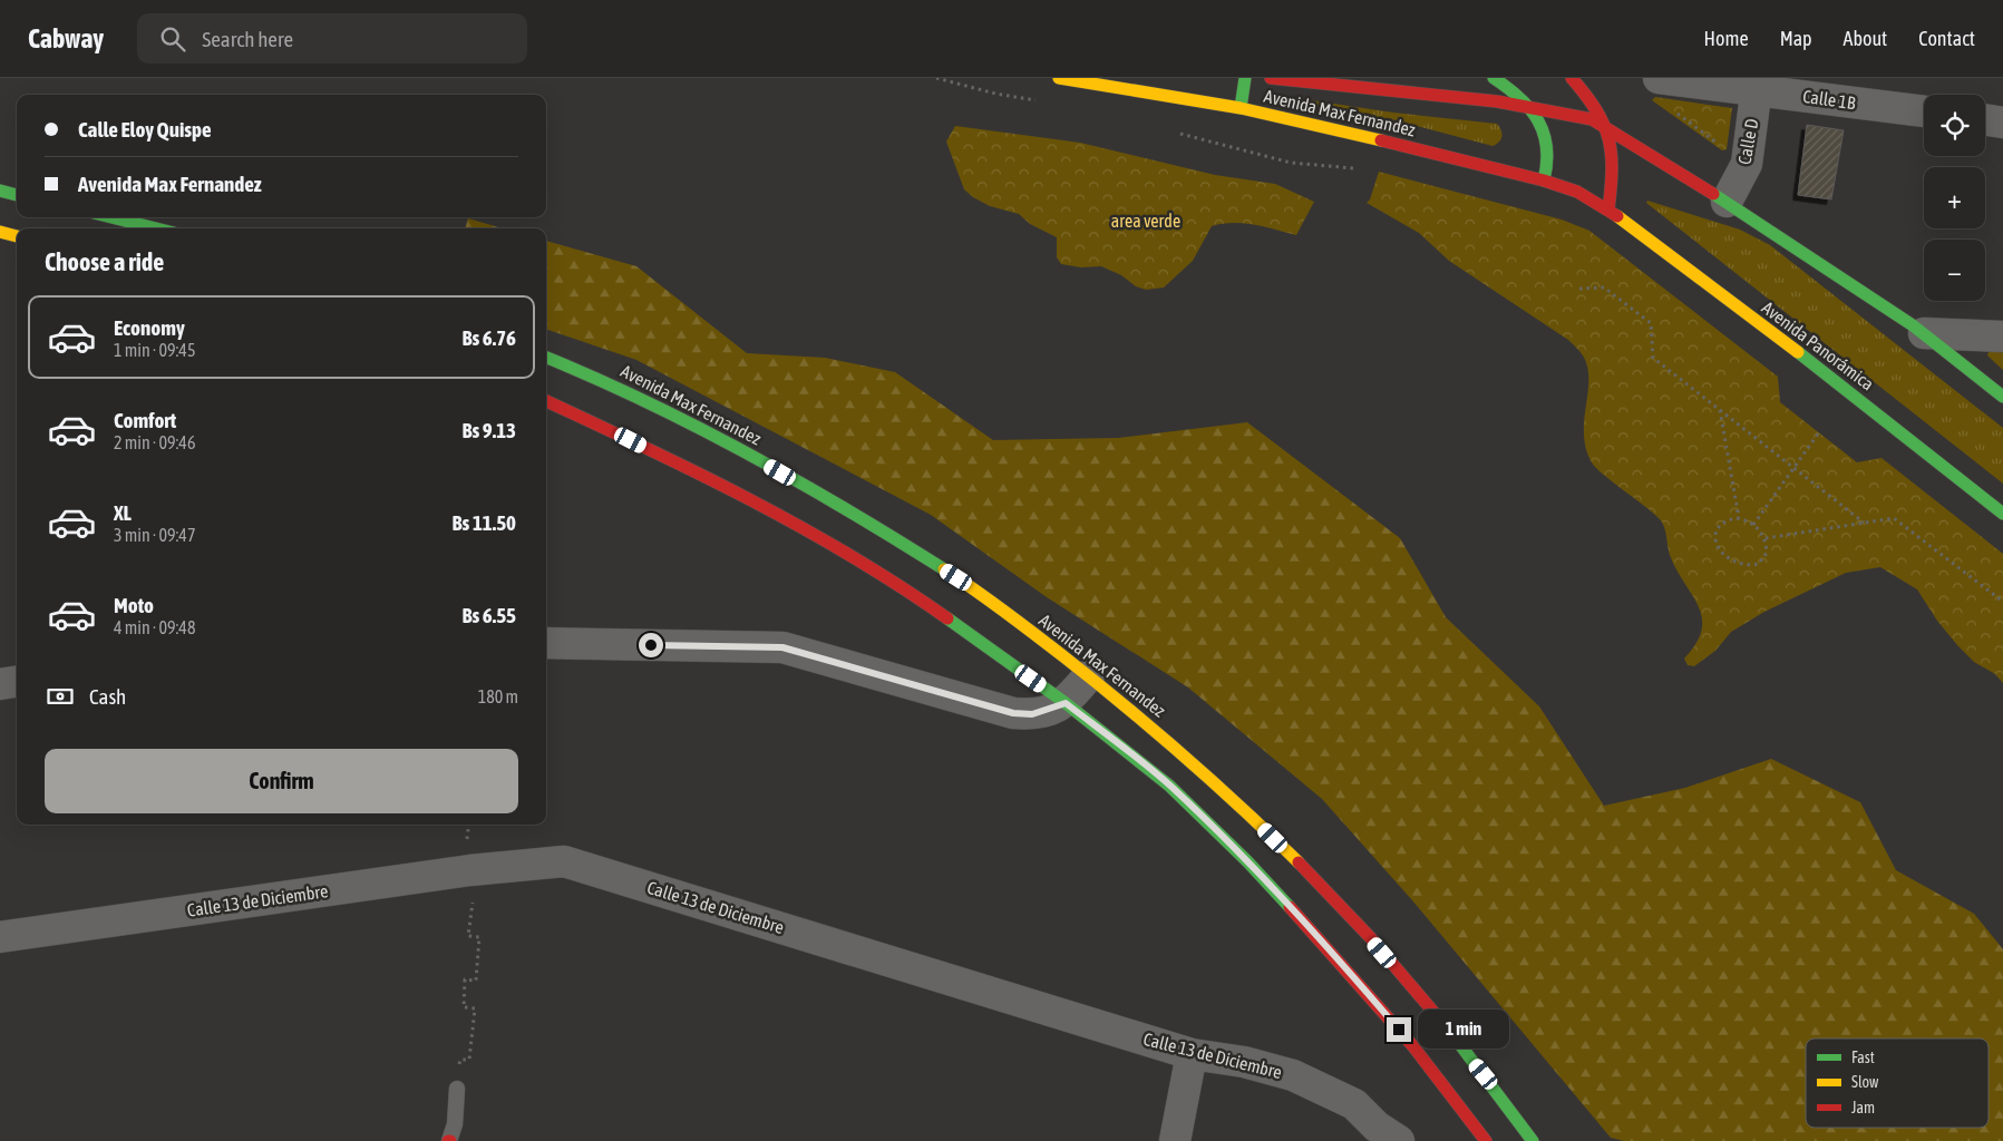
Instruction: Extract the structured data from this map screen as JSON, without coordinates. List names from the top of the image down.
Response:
{
  "streets": {
    "main road": ["Avenida Max Fernandez", "Avenida Panorámica"],
    "street": ["Calle 1B", "Calle D", "Calle 13 de Diciembre"]
  },
  "crossings": [
    ["Calle 1B", "Calle D"],
    ["Avenida Max Fernandez", "Avenida Panorámica"]
  ],
  "parks": ["area verde"],
  "legend": ["Fast", "Slow", "Jam"],
  "page": {
    "header": "Cabway",
    "search": "Search here",
    "nav": [
      "Home",
      "Map",
      "About",
      "Contact"
    ],
    "map_buttons": ["+", "−"],
    "banner": ["Calle Eloy Quispe", "Avenida Max Fernandez"],
    "heading": "Choose a ride",
    "list": [
      {
        "name": "Economy",
        "note": "1 min · 09:45",
        "value": "Bs 6.76"
      },
      {
        "name": "Comfort",
        "note": "2 min · 09:46",
        "value": "Bs 9.13"
      },
      {
        "name": "XL",
        "note": "3 min · 09:47",
        "value": "Bs 11.50"
      },
      {
        "name": "Moto",
        "note": "4 min · 09:48",
        "value": "Bs 6.55"
      }
    ],
    "pay": ["Cash", "180 m"],
    "buttons": "Confirm",
    "bubble": "1 min"
  }
}
